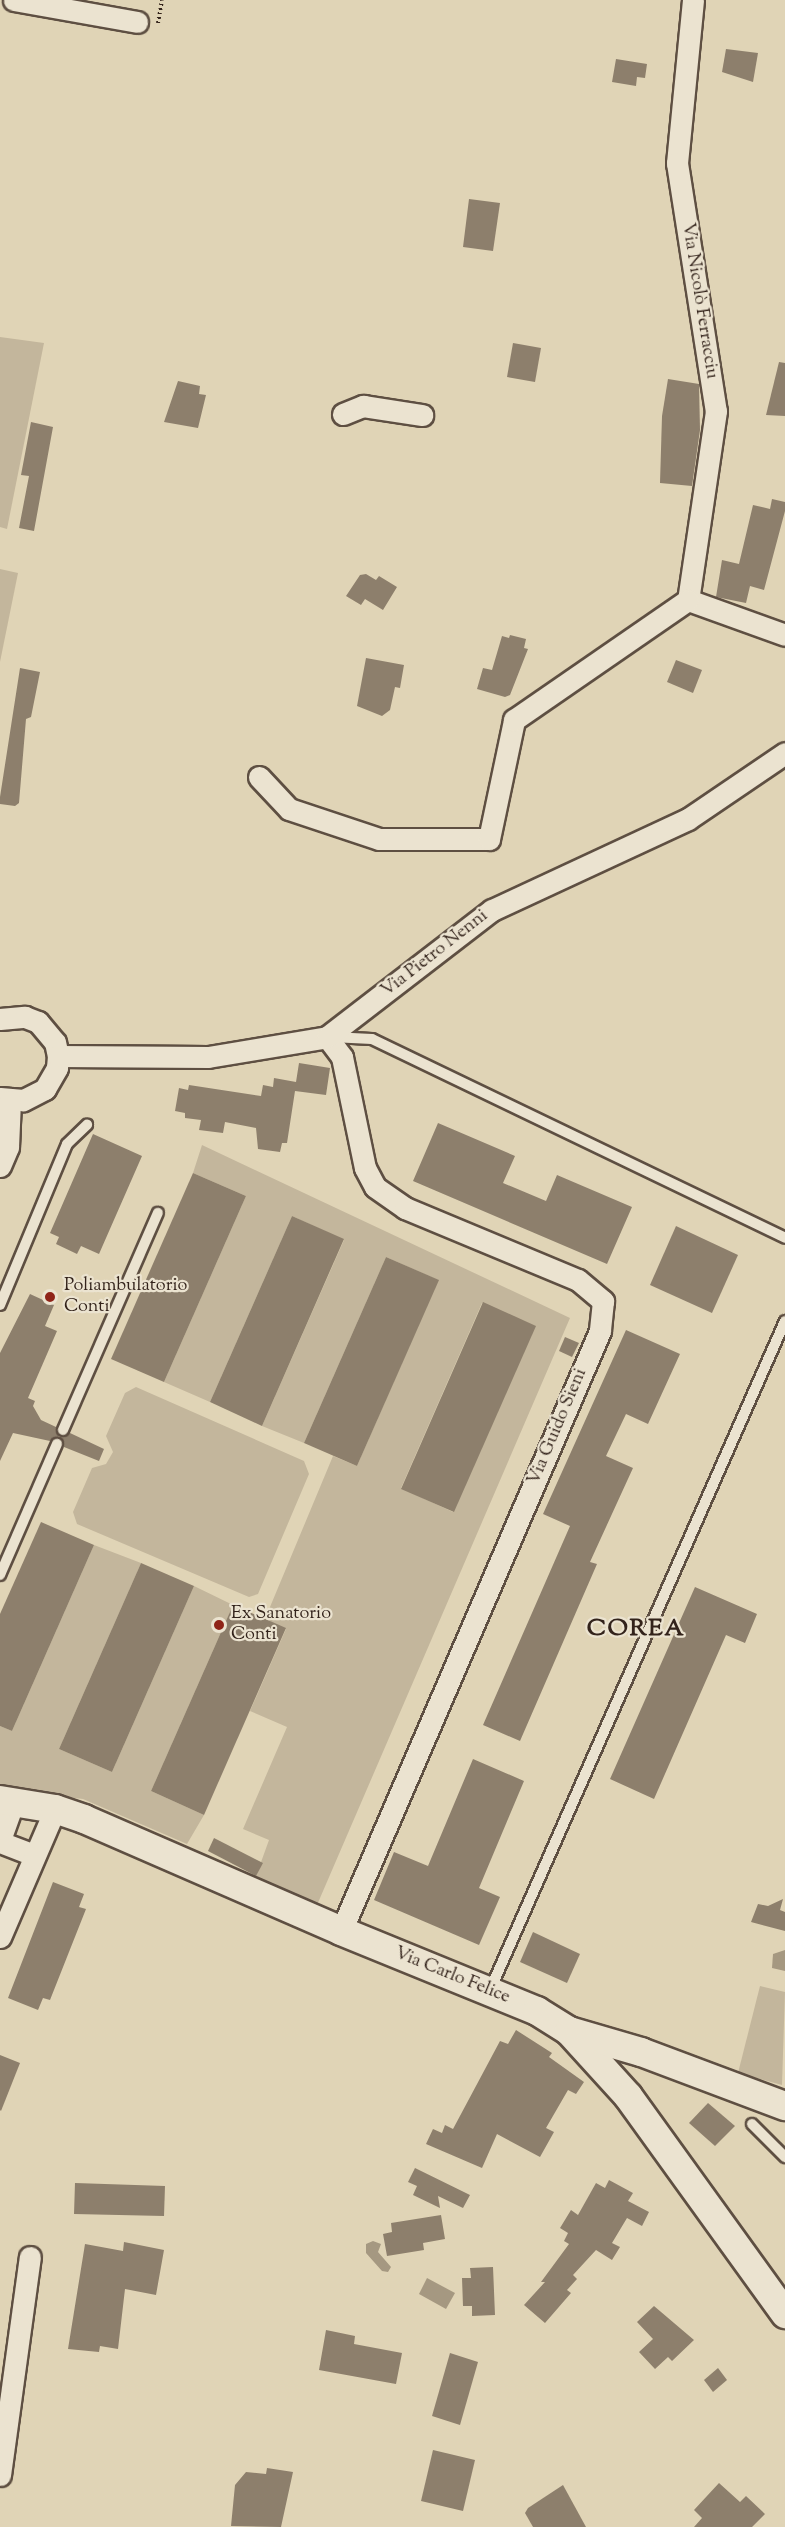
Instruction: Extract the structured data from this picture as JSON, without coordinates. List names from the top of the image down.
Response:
{
  "streets": {
    "main road": ["Via Carlo Felice"],
    "street": ["Via Nicolò Ferracciu", "Via Pietro Nenni", "Via Guido Sieni"]
  },
  "crossings": [
    ["Via Pietro Nenni", "Via Guido Sieni"],
    ["Via Guido Sieni", "Via Carlo Felice"]
  ],
  "districts": ["COREA"],
  "places": ["Poliambulatorio Conti", "Ex Sanatorio Conti"]
}
